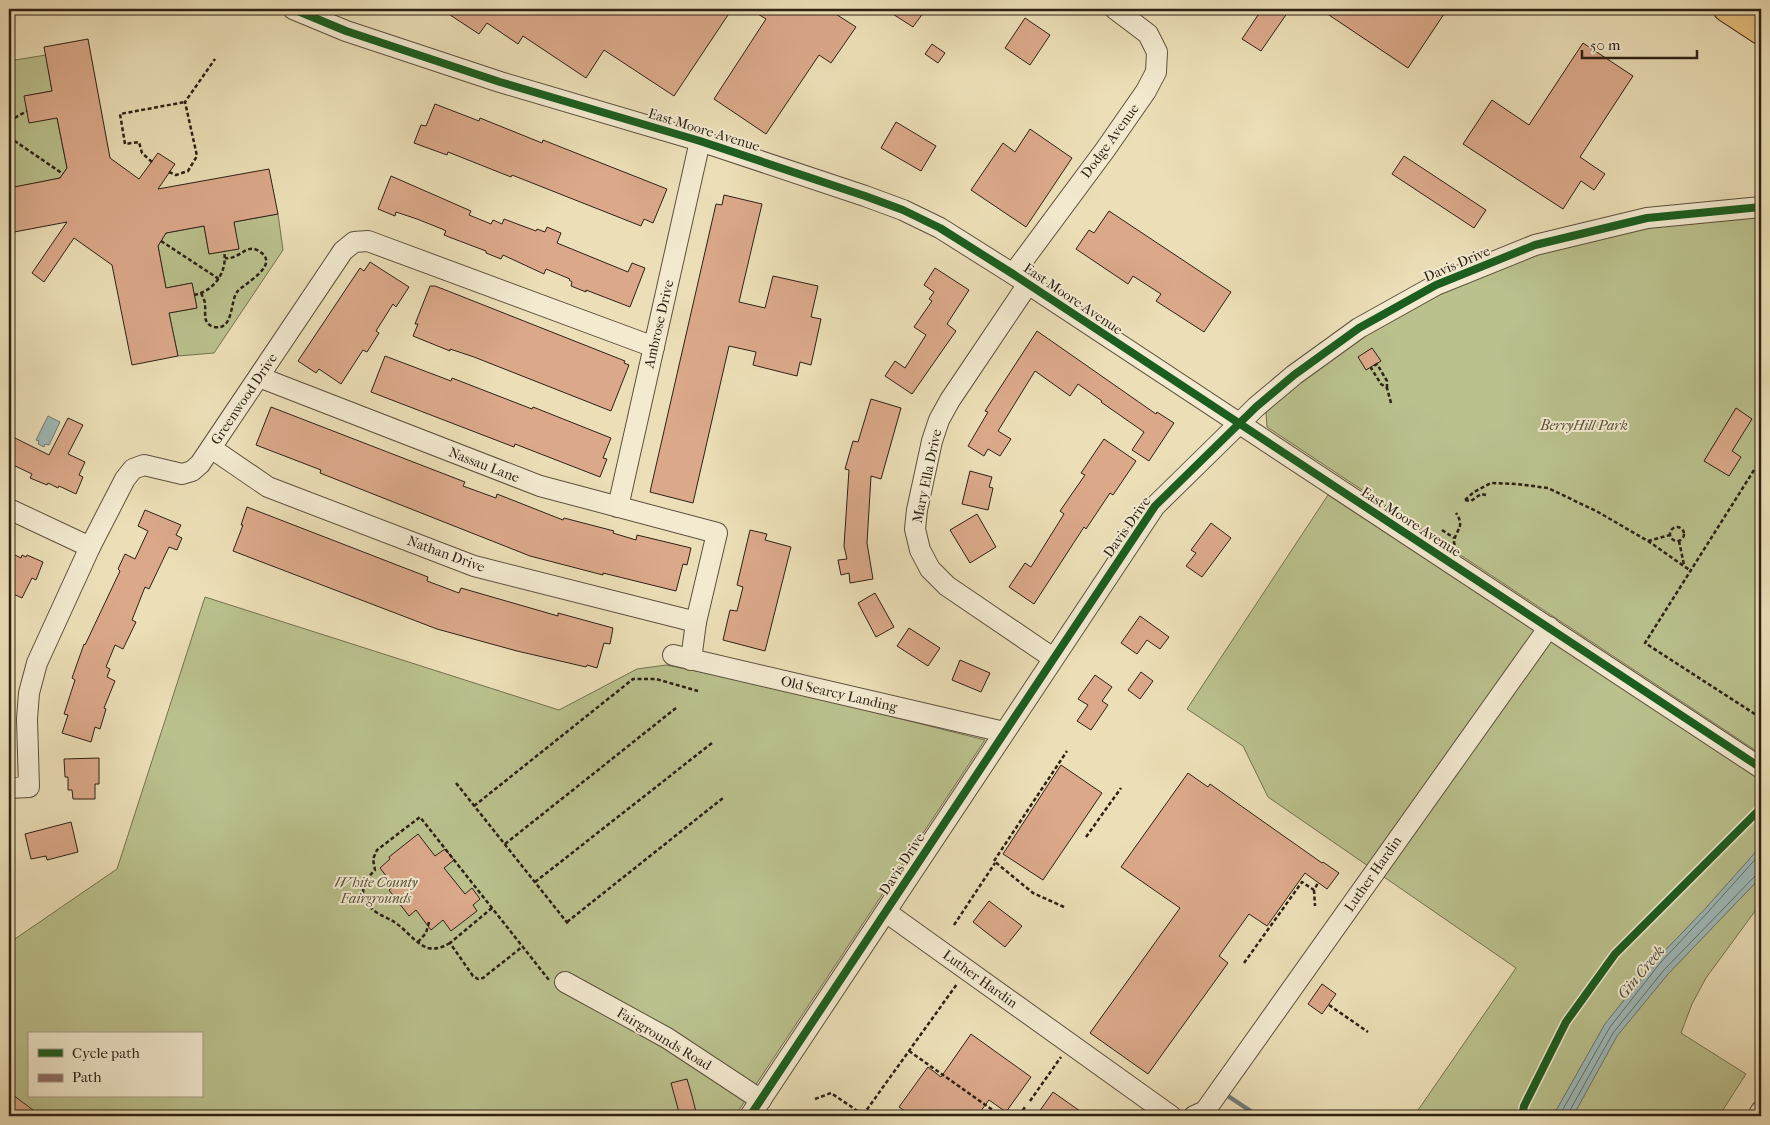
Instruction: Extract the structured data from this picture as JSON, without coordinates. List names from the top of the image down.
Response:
{
  "streets": {
    "street": [
      "East Moore Avenue",
      "Dodge Avenue",
      "Davis Drive",
      "Ambrose Drive",
      "Greenwood Drive",
      "Nassau Lane",
      "Mary Ella Drive",
      "Nathan Drive",
      "Old Searcy Landing",
      "Luther Hardin",
      "Fairgrounds Road"
    ]
  },
  "crossings": [
    ["East Moore Avenue", "Dodge Avenue"],
    ["East Moore Avenue", "Davis Drive"],
    ["East Moore Avenue", "Ambrose Drive"],
    ["East Moore Avenue", "Mary Ella Drive"],
    ["East Moore Avenue", "Luther Hardin"],
    ["Dodge Avenue", "Mary Ella Drive"],
    ["Davis Drive", "Mary Ella Drive"],
    ["Davis Drive", "Old Searcy Landing"],
    ["Davis Drive", "Luther Hardin"],
    ["Davis Drive", "Fairgrounds Road"],
    ["Ambrose Drive", "Greenwood Drive"],
    ["Ambrose Drive", "Nassau Lane"],
    ["Greenwood Drive", "Nassau Lane"],
    ["Greenwood Drive", "Nathan Drive"],
    ["Nassau Lane", "Nathan Drive"],
    ["Nassau Lane", "Old Searcy Landing"],
    ["Nathan Drive", "Old Searcy Landing"]
  ],
  "water": ["Gin Creek"],
  "parks": ["BerryHill Park", "White County Fairgrounds"],
  "legend": ["Cycle path", "Path"],
  "scale_bar": "50 m"
}
